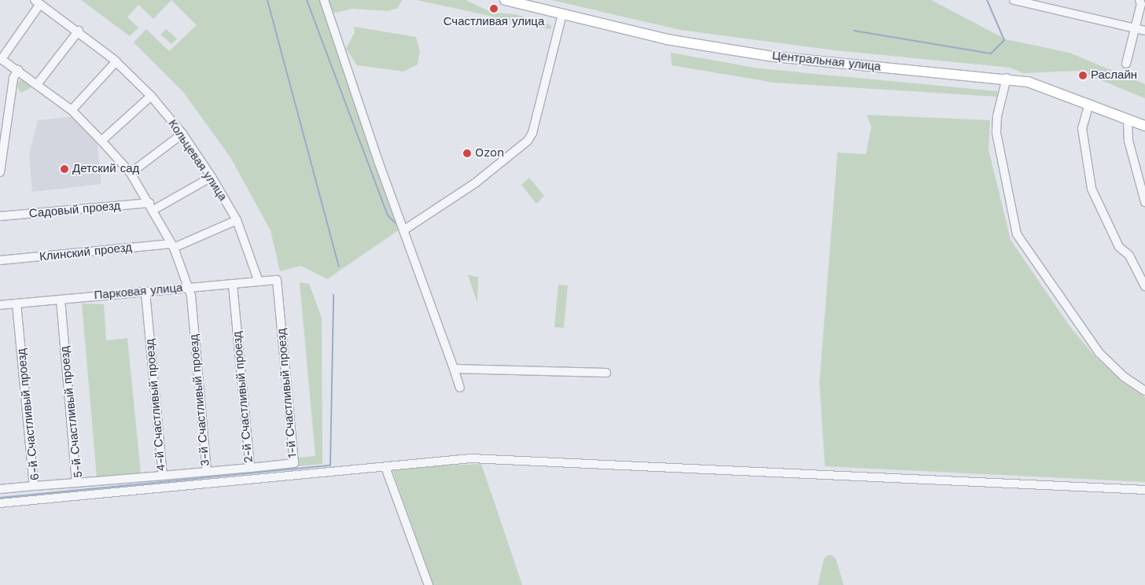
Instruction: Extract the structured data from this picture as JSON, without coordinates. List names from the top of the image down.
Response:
{
  "streets": {
    "main road": ["Центральная улица"],
    "street": [
      "Кольцевая улица",
      "Садовый проезд",
      "Клинский проезд",
      "Парковая улица",
      "1-й Счастливый проезд",
      "2-й Счастливый проезд",
      "3-й Счастливый проезд",
      "4-й Счастливый проезд",
      "5-й Счастливый проезд",
      "6-й Счастливый проезд"
    ]
  },
  "crossings": [
    ["Кольцевая улица", "Клинский проезд"],
    ["Кольцевая улица", "Парковая улица"],
    ["Садовый проезд", "3-й Счастливый проезд"],
    ["Клинский проезд", "3-й Счастливый проезд"],
    ["Парковая улица", "1-й Счастливый проезд"],
    ["Парковая улица", "2-й Счастливый проезд"],
    ["Парковая улица", "3-й Счастливый проезд"],
    ["Парковая улица", "4-й Счастливый проезд"],
    ["Парковая улица", "5-й Счастливый проезд"],
    ["Парковая улица", "6-й Счастливый проезд"],
    ["1-й Счастливый проезд", "2-й Счастливый проезд"],
    ["2-й Счастливый проезд", "3-й Счастливый проезд"],
    ["3-й Счастливый проезд", "4-й Счастливый проезд"],
    ["4-й Счастливый проезд", "5-й Счастливый проезд"],
    ["5-й Счастливый проезд", "6-й Счастливый проезд"]
  ],
  "places": [
    "Счастливая улица",
    "Раслайн",
    "Ozon",
    "Детский сад"
  ]
}
